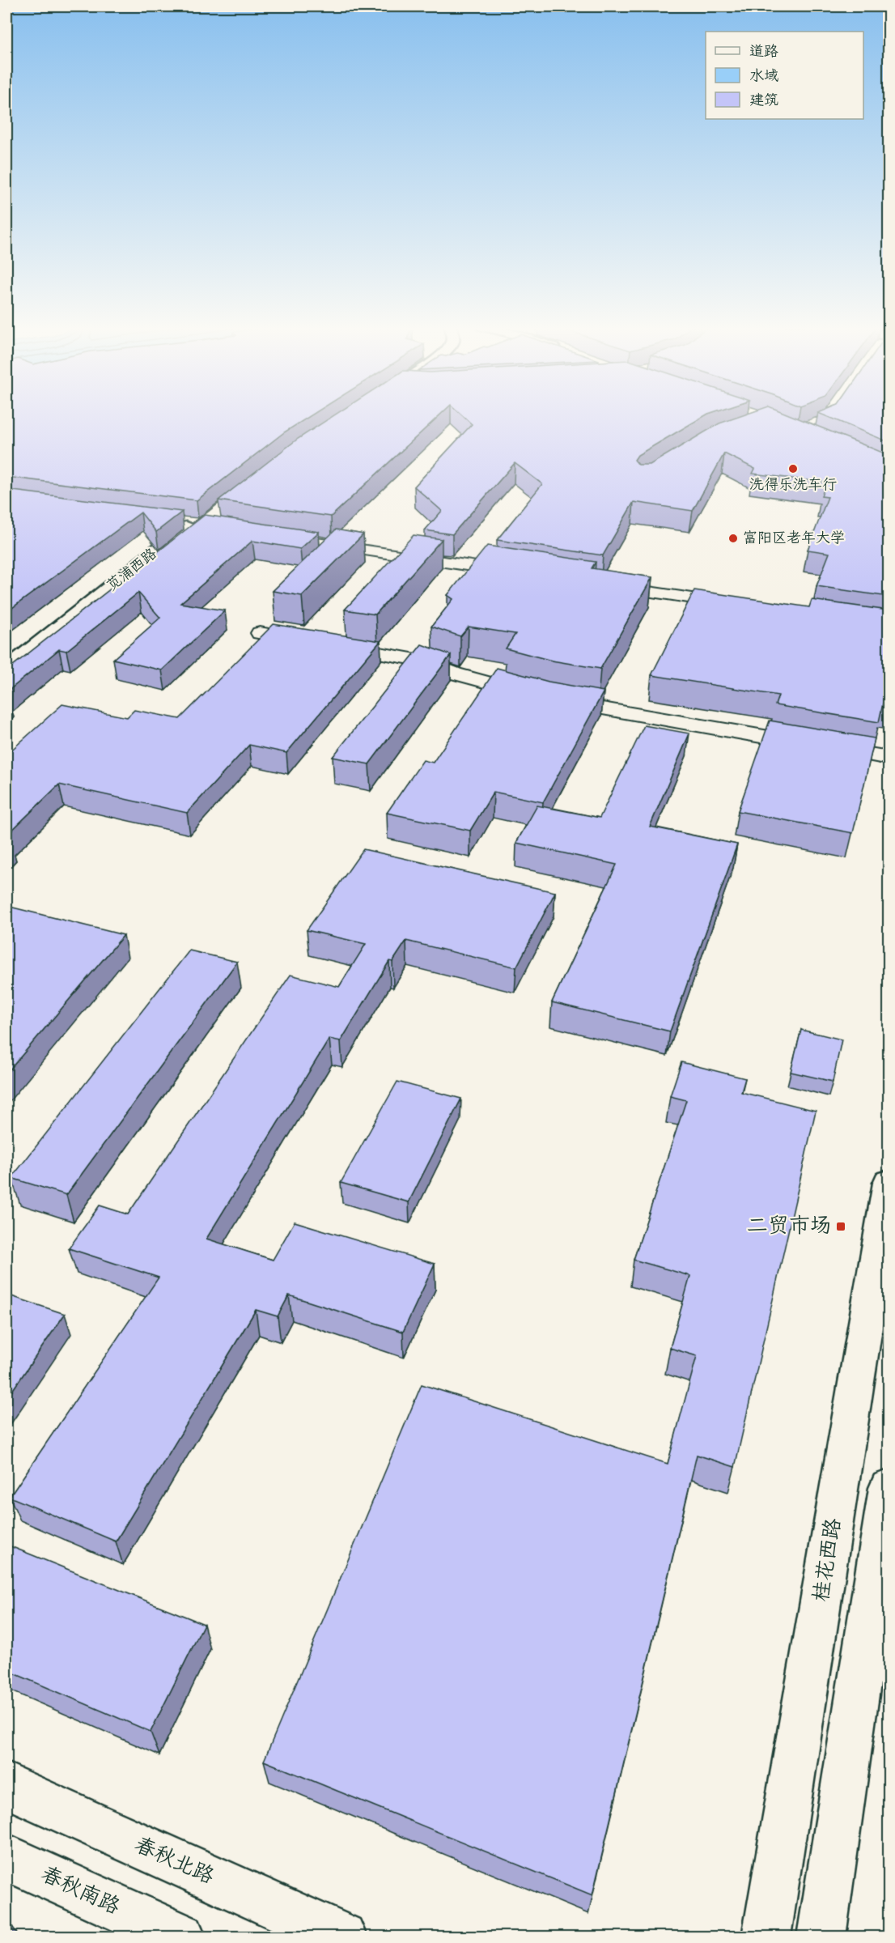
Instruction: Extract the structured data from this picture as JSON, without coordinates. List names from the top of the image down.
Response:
{
  "streets": {
    "street": [
      "苋浦西路",
      "桂花西路",
      "春秋北路",
      "春秋南路"
    ]
  },
  "places": {
    "other": ["洗得乐洗车行", "富阳区老年大学"],
    "transit": ["二贸市场"]
  },
  "legend": ["道路", "水域", "建筑"]
}
